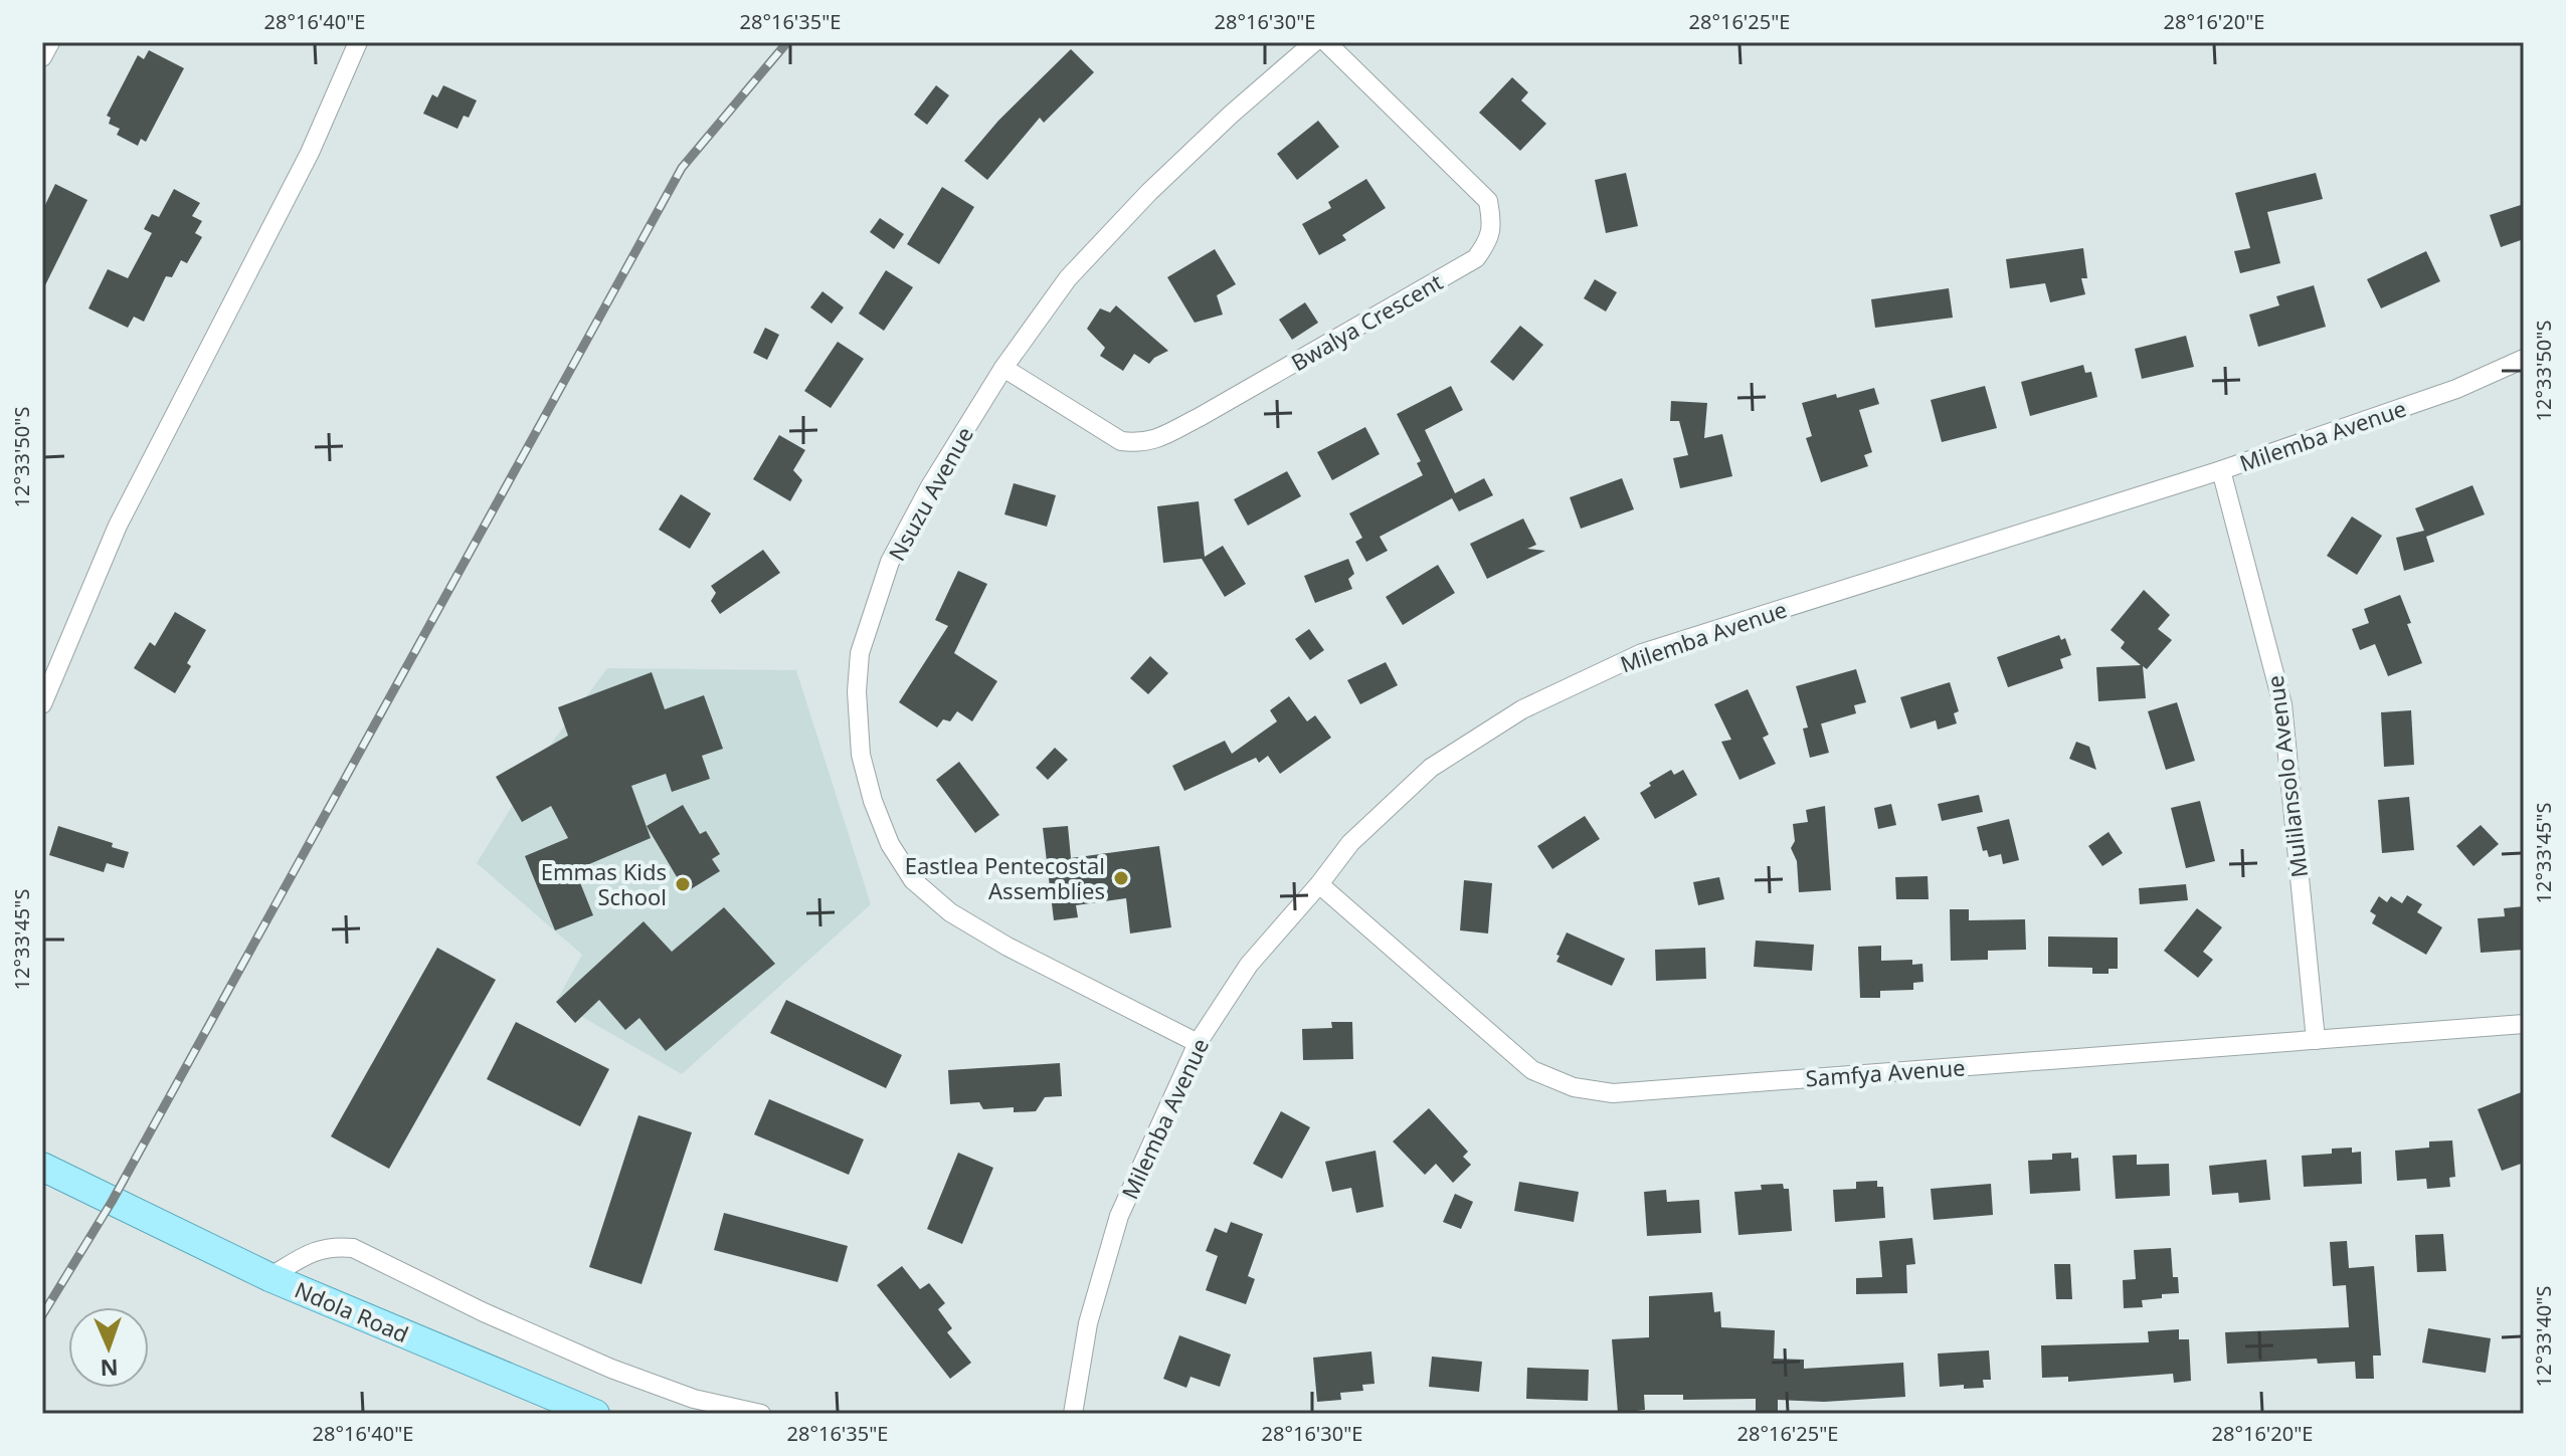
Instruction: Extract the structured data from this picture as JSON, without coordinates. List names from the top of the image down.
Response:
{
  "streets": {
    "main road": ["Ndola Road"],
    "street": [
      "Bwalya Crescent",
      "Milemba Avenue",
      "Nsuzu Avenue",
      "Mulilansolo Avenue",
      "Samfya Avenue"
    ]
  },
  "crossings": [
    ["Bwalya Crescent", "Nsuzu Avenue"],
    ["Milemba Avenue", "Nsuzu Avenue"],
    ["Milemba Avenue", "Mulilansolo Avenue"],
    ["Milemba Avenue", "Samfya Avenue"],
    ["Mulilansolo Avenue", "Samfya Avenue"]
  ],
  "places": ["Eastlea Pentecostal Assemblies", "Emmas Kids School"],
  "north": "bottom",
  "coordinates": [
    "28°16'40\"E",
    "28°16'35\"E",
    "28°16'30\"E",
    "28°16'25\"E",
    "28°16'20\"E",
    "12°33'50\"S",
    "12°33'45\"S",
    "12°33'40\"S"
  ]
}
